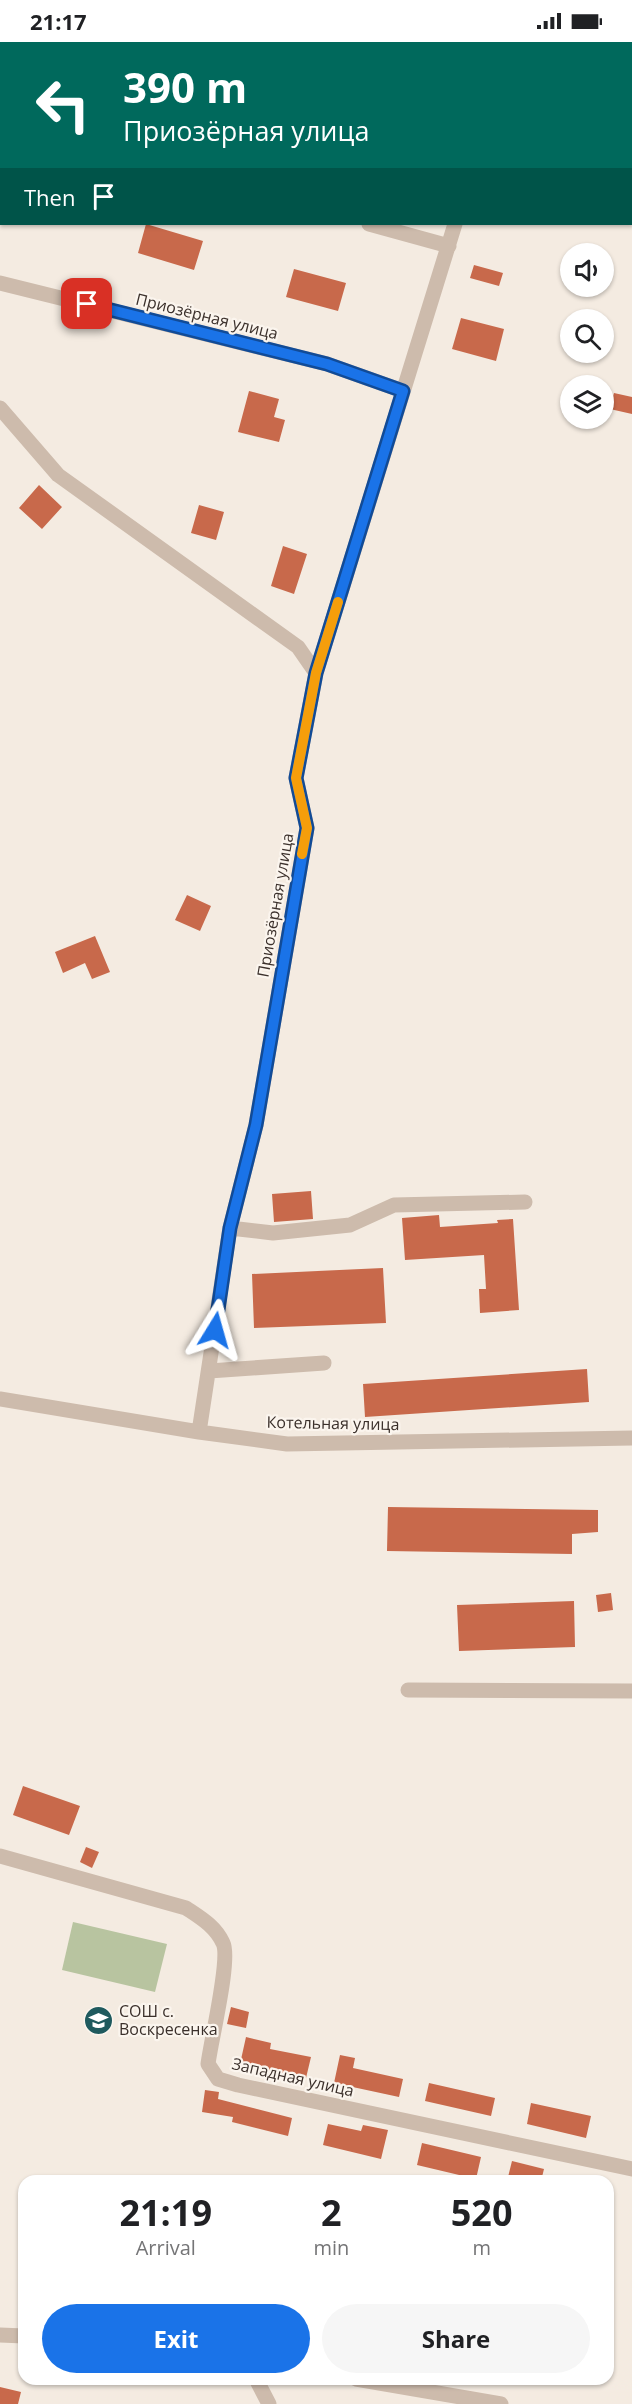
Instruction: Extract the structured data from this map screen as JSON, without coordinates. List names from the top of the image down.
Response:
{
  "streets": {
    "street": ["Приозёрная улица", "Котельная улица", "Западная улица"]
  },
  "crossings": [
    ["Приозёрная улица", "Котельная улица"]
  ],
  "places": {
    "school or university": ["СОШ с. Воскресенка"]
  },
  "page": {
    "status": "21:17",
    "turn": ["390 m", "Приозёрная улица"],
    "then": "Then",
    "eta": [
      "21:19",
      "Arrival",
      "2",
      "min",
      "520",
      "m"
    ],
    "buttons": ["Exit", "Share"]
  }
}
